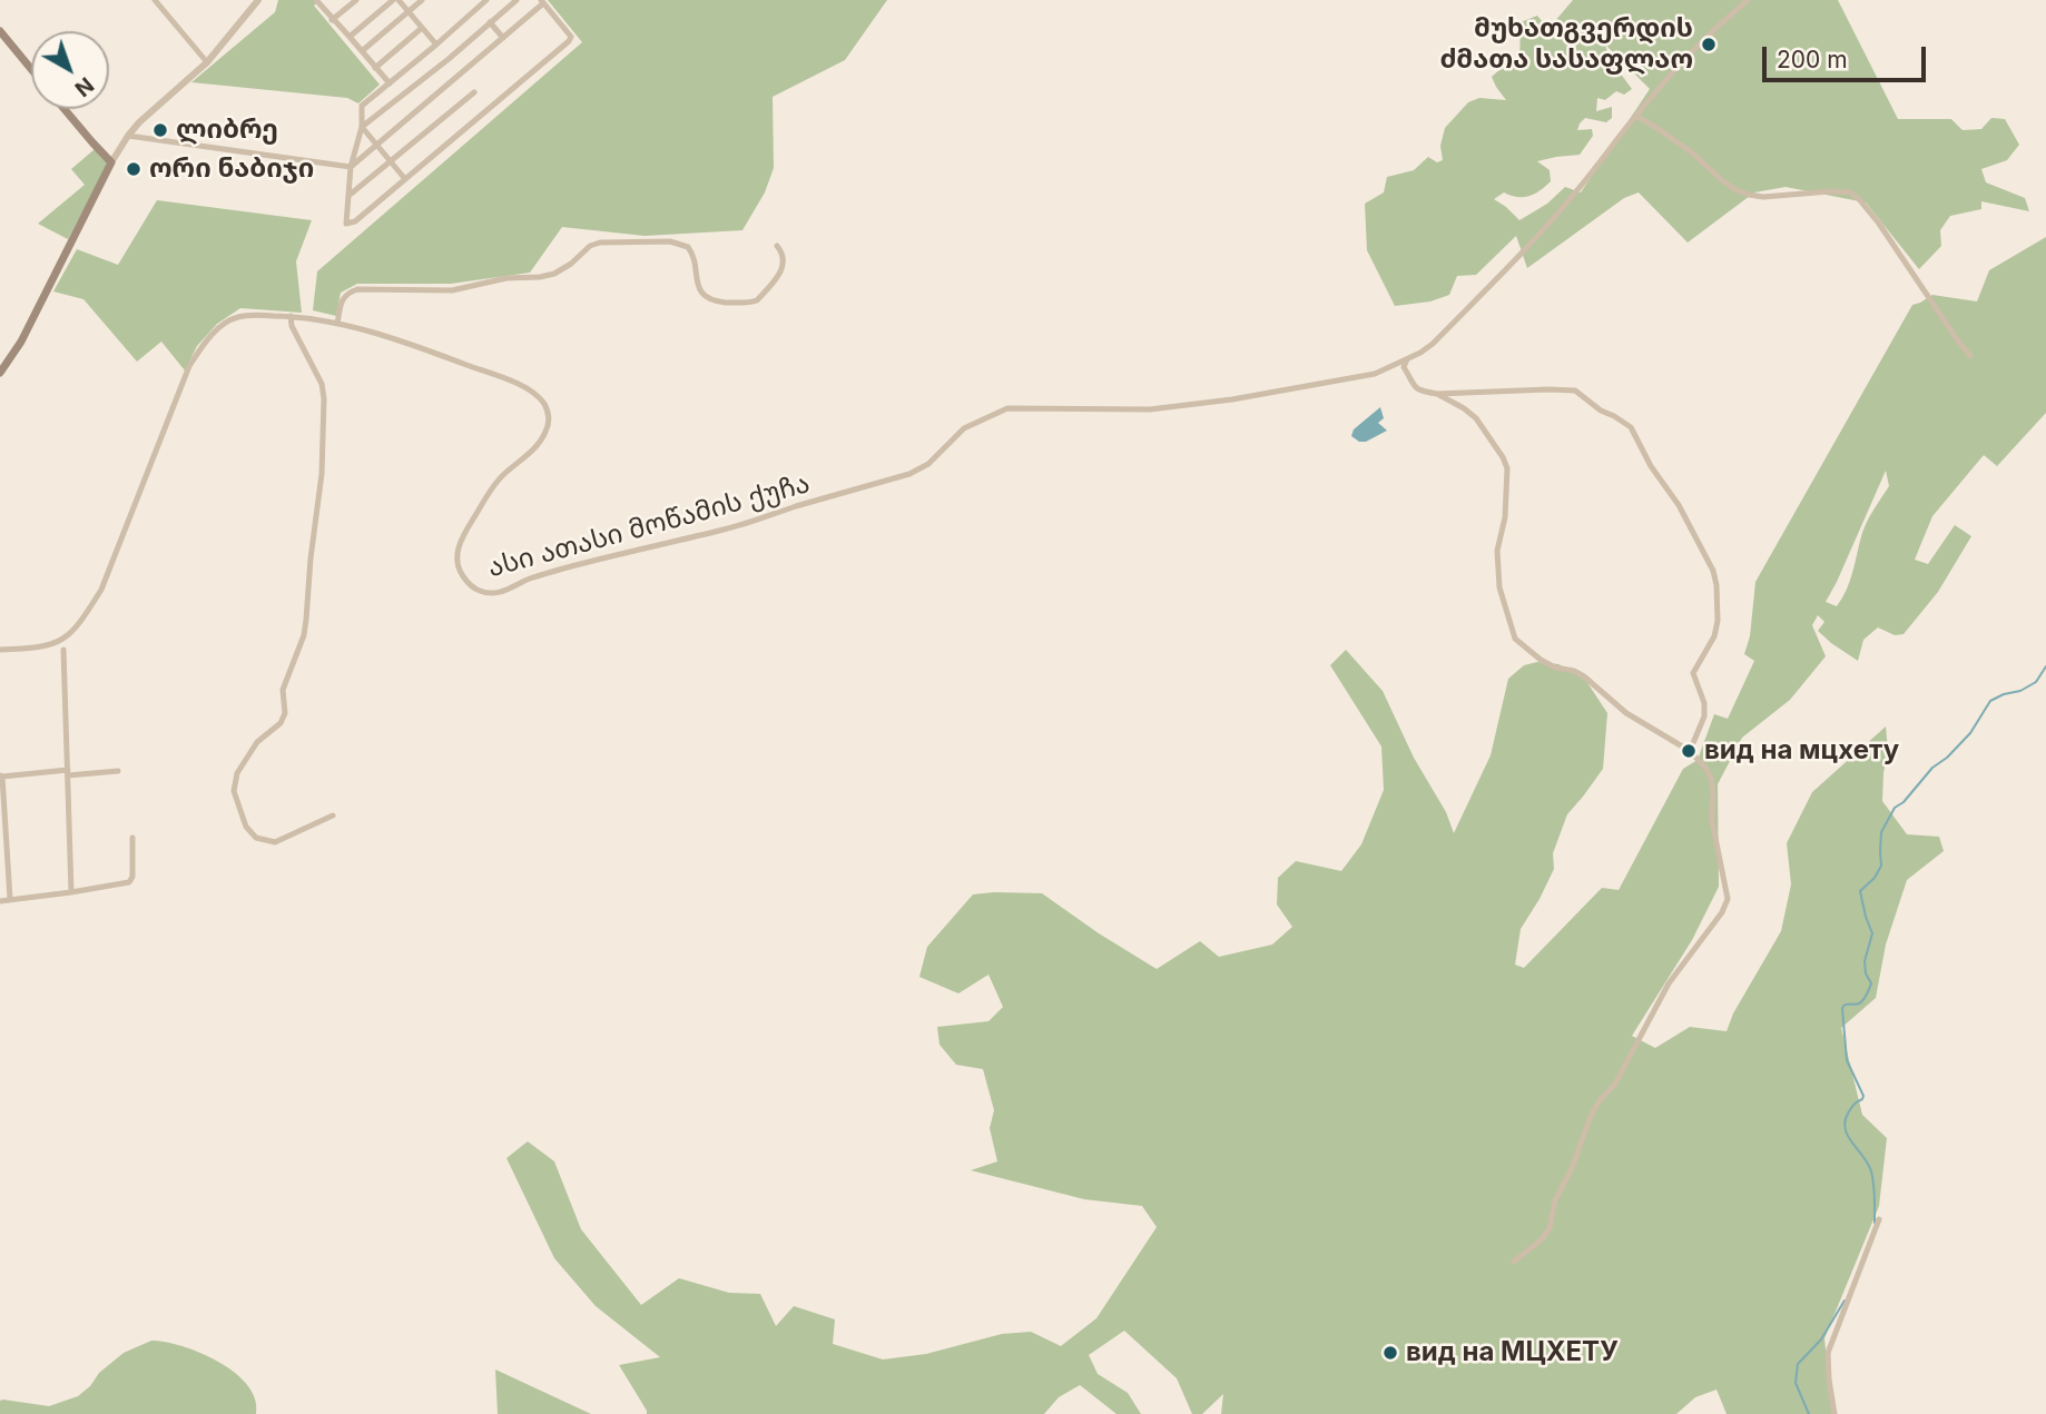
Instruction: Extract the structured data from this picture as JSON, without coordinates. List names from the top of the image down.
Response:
{
  "streets": {
    "street": ["ასი ათასი მოწამის ქუჩა"]
  },
  "places": [
    "მუხათგვერდის ძმათა სასაფლაო",
    "ლიბრე",
    "ორი ნაბიჯი",
    "вид на мцхету",
    "вид на МЦХЕТУ"
  ],
  "scale_bar": "200 m",
  "north": "bottom right"
}
